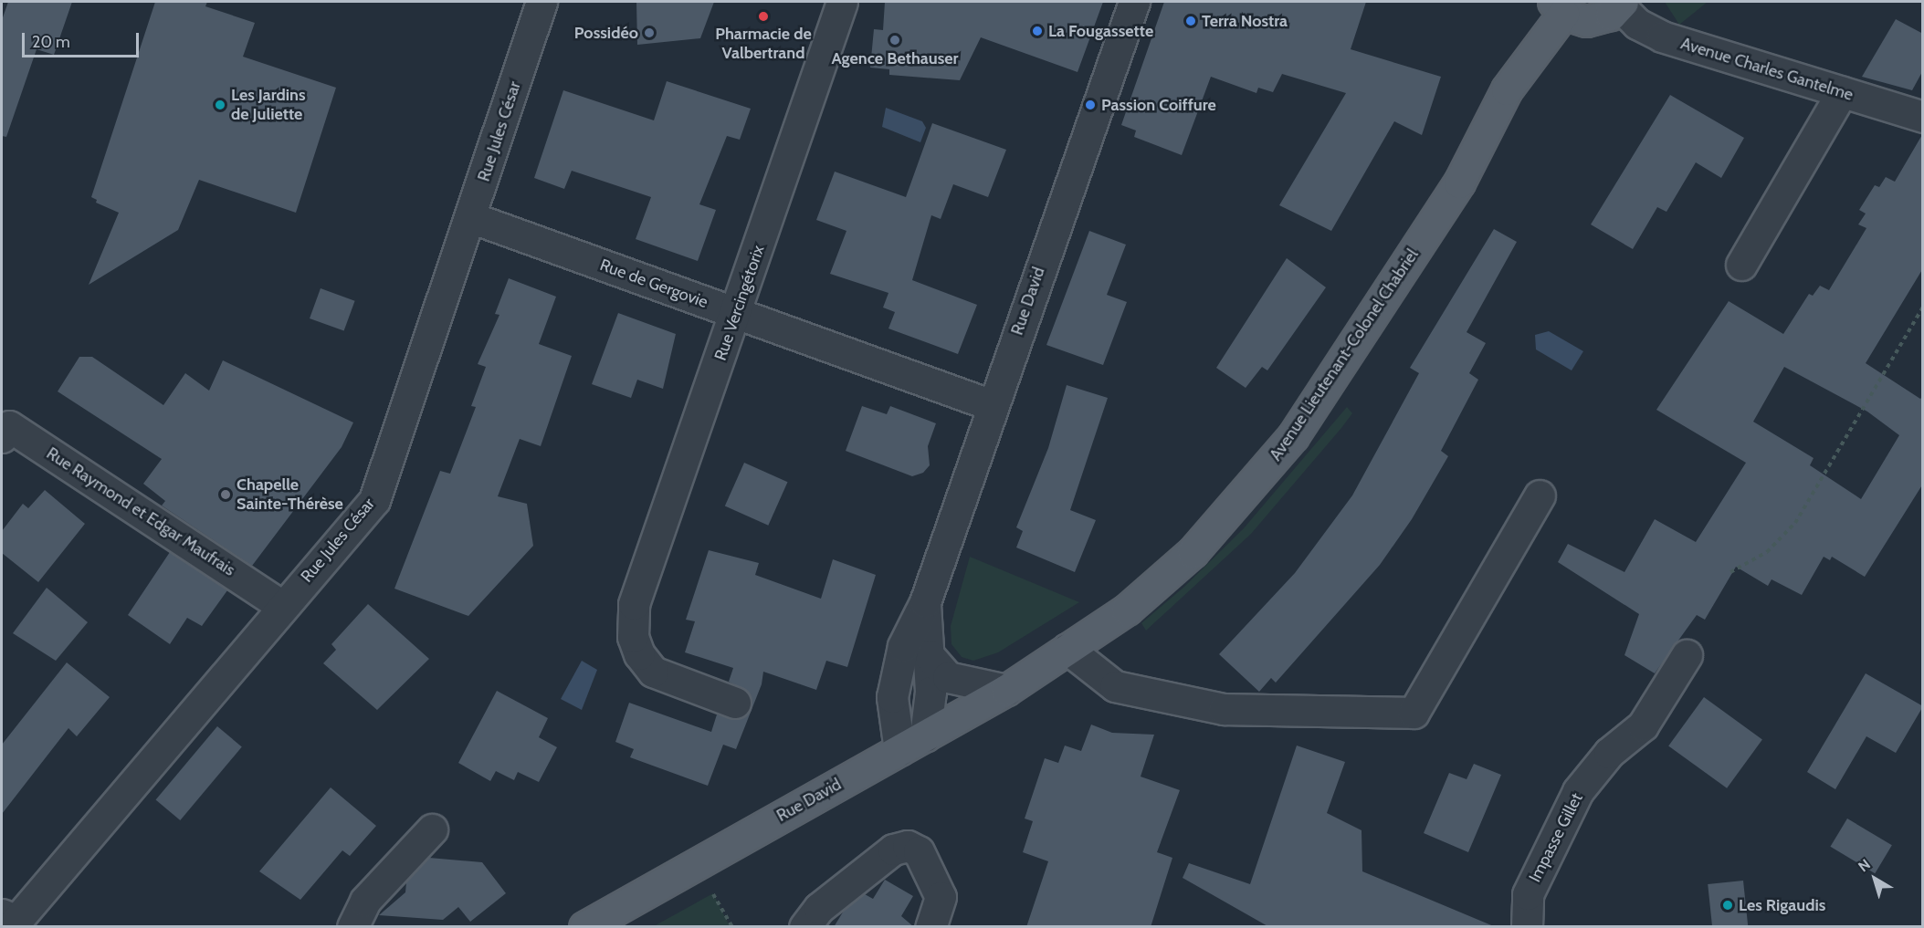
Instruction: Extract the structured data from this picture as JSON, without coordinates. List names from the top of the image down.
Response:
{
  "streets": {
    "main road": ["Rue David", "Avenue Lieutenant-Colonel Chabriel"],
    "street": [
      "Avenue Charles Gantelme",
      "Rue Jules César",
      "Rue de Gergovie",
      "Rue Vercingétorix",
      "Rue Raymond et Edgar Maufrais",
      "Impasse Gillet"
    ]
  },
  "crossings": [
    ["Rue Jules César", "Rue de Gergovie"],
    ["Rue Jules César", "Rue Raymond et Edgar Maufrais"],
    ["Rue de Gergovie", "Rue David"],
    ["Rue de Gergovie", "Rue Vercingétorix"],
    ["Rue David", "Avenue Lieutenant-Colonel Chabriel"]
  ],
  "places": [
    "Pharmacie de Valbertrand",
    "Terra Nostra",
    "La Fougassette",
    "Possidéo",
    "Agence Bethauser",
    "Les Jardins de Juliette",
    "Passion Coiffure",
    "Chapelle Sainte-Thérèse",
    "Les Rigaudis"
  ],
  "scale_bar": "20 m",
  "north": "top left"
}
